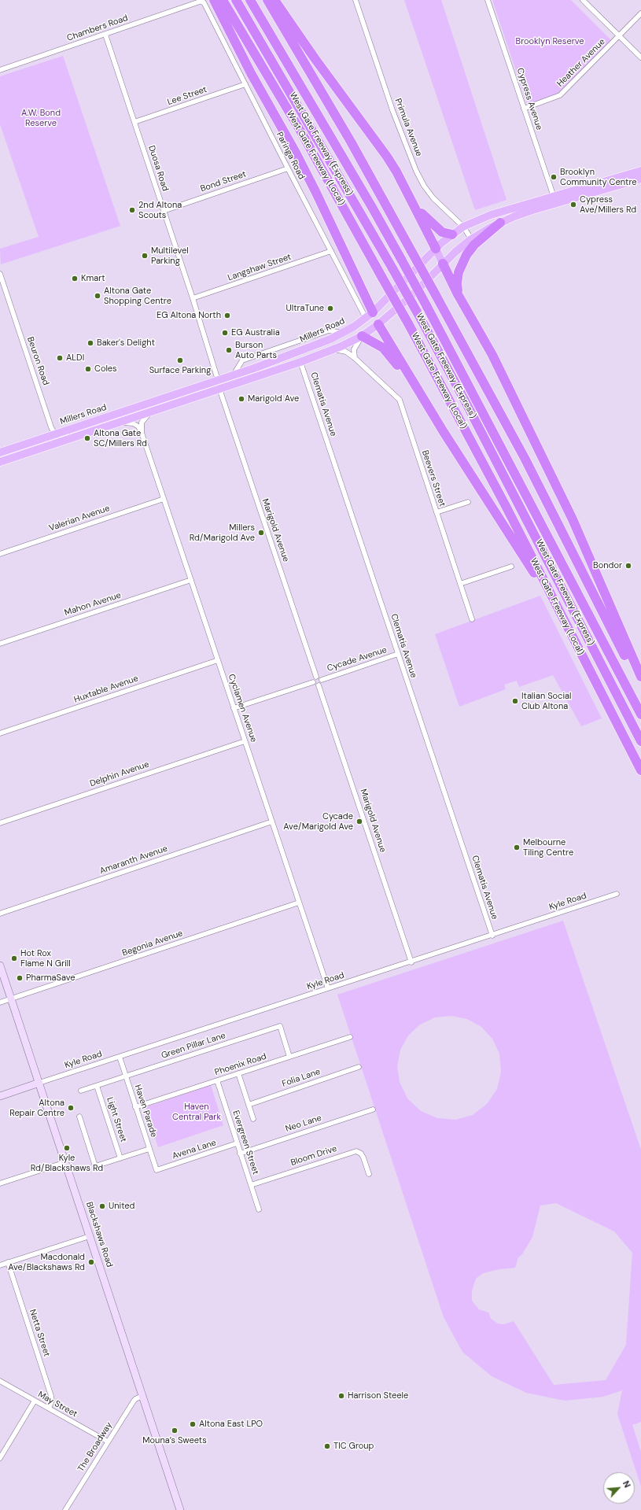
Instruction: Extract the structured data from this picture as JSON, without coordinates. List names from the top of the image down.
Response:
{
  "streets": {
    "highway": ["West Gate Freeway (Express)", "West Gate Freeway (Local)"],
    "main road": ["Millers Road", "Blackshaws Road"],
    "street": [
      "Chambers Road",
      "Heather Avenue",
      "Lee Street",
      "Cypress Avenue",
      "Primula Avenue",
      "Paringa Road",
      "Duosa Road",
      "Bond Street",
      "Langshaw Street",
      "Beuron Road",
      "Clematis Avenue",
      "Beevers Street",
      "Valerian Avenue",
      "Marigold Avenue",
      "Mahon Avenue",
      "Cycade Avenue",
      "Huxtable Avenue",
      "Cyclamen Avenue",
      "Delphin Avenue",
      "Amaranth Avenue",
      "Kyle Road",
      "Begonia Avenue",
      "Green Pillar Lane",
      "Phoenix Road",
      "Folia Lane",
      "Haven Parade",
      "Light Street",
      "Neo Lane",
      "Evergreen Street",
      "Avena Lane",
      "Bloom Drive",
      "Netta Street",
      "May Street",
      "The Broadway"
    ]
  },
  "crossings": [
    ["Chambers Road", "Paringa Road"],
    ["Chambers Road", "Duosa Road"],
    ["Heather Avenue", "Cypress Avenue"],
    ["Lee Street", "Paringa Road"],
    ["Lee Street", "Duosa Road"],
    ["Cypress Avenue", "Millers Road"],
    ["Primula Avenue", "Millers Road"],
    ["Paringa Road", "Bond Street"],
    ["Paringa Road", "Langshaw Street"],
    ["Paringa Road", "Millers Road"],
    ["Duosa Road", "Bond Street"],
    ["Duosa Road", "Langshaw Street"],
    ["Duosa Road", "Millers Road"],
    ["Millers Road", "Beuron Road"],
    ["Clematis Avenue", "Cycade Avenue"],
    ["Clematis Avenue", "Kyle Road"],
    ["Valerian Avenue", "Cyclamen Avenue"],
    ["Marigold Avenue", "Cycade Avenue"],
    ["Marigold Avenue", "Kyle Road"],
    ["Mahon Avenue", "Cyclamen Avenue"],
    ["Huxtable Avenue", "Cyclamen Avenue"],
    ["Cyclamen Avenue", "Delphin Avenue"],
    ["Cyclamen Avenue", "Amaranth Avenue"],
    ["Cyclamen Avenue", "Kyle Road"],
    ["Cyclamen Avenue", "Begonia Avenue"],
    ["Kyle Road", "Haven Parade"],
    ["Kyle Road", "Blackshaws Road"],
    ["Begonia Avenue", "Blackshaws Road"],
    ["Green Pillar Lane", "Phoenix Road"],
    ["Green Pillar Lane", "Haven Parade"],
    ["Green Pillar Lane", "Light Street"],
    ["Phoenix Road", "Haven Parade"],
    ["Phoenix Road", "Evergreen Street"],
    ["Haven Parade", "Avena Lane"],
    ["Neo Lane", "Evergreen Street"],
    ["Evergreen Street", "Avena Lane"],
    ["Evergreen Street", "Bloom Drive"],
    ["Blackshaws Road", "The Broadway"],
    ["Netta Street", "May Street"],
    ["May Street", "The Broadway"]
  ],
  "parks": ["Brooklyn Reserve", "A.W. Bond Reserve", "Haven Central Park"],
  "places": [
    "Brooklyn Community Centre",
    "Cypress Ave/Millers Rd",
    "2nd Altona Scouts",
    "Multilevel Parking",
    "Kmart",
    "Altona Gate Shopping Centre",
    "UltraTune",
    "EG Altona North",
    "EG Australia",
    "Baker's Delight",
    "Burson Auto Parts",
    "ALDI",
    "Surface Parking",
    "Coles",
    "Marigold Ave",
    "Altona Gate SC/Millers Rd",
    "Millers Rd/Marigold Ave",
    "Bondor",
    "Italian Social Club Altona",
    "Cycade Ave/Marigold Ave",
    "Melbourne Tiling Centre",
    "Hot Rox Flame N Grill",
    "PharmaSave",
    "Altona Repair Centre",
    "Kyle Rd/Blackshaws Rd",
    "United",
    "Macdonald Ave/Blackshaws Rd",
    "Harrison Steele",
    "Altona East LPO",
    "Mouna’s Sweets",
    "TIC Group"
  ],
  "north": "top right"
}
